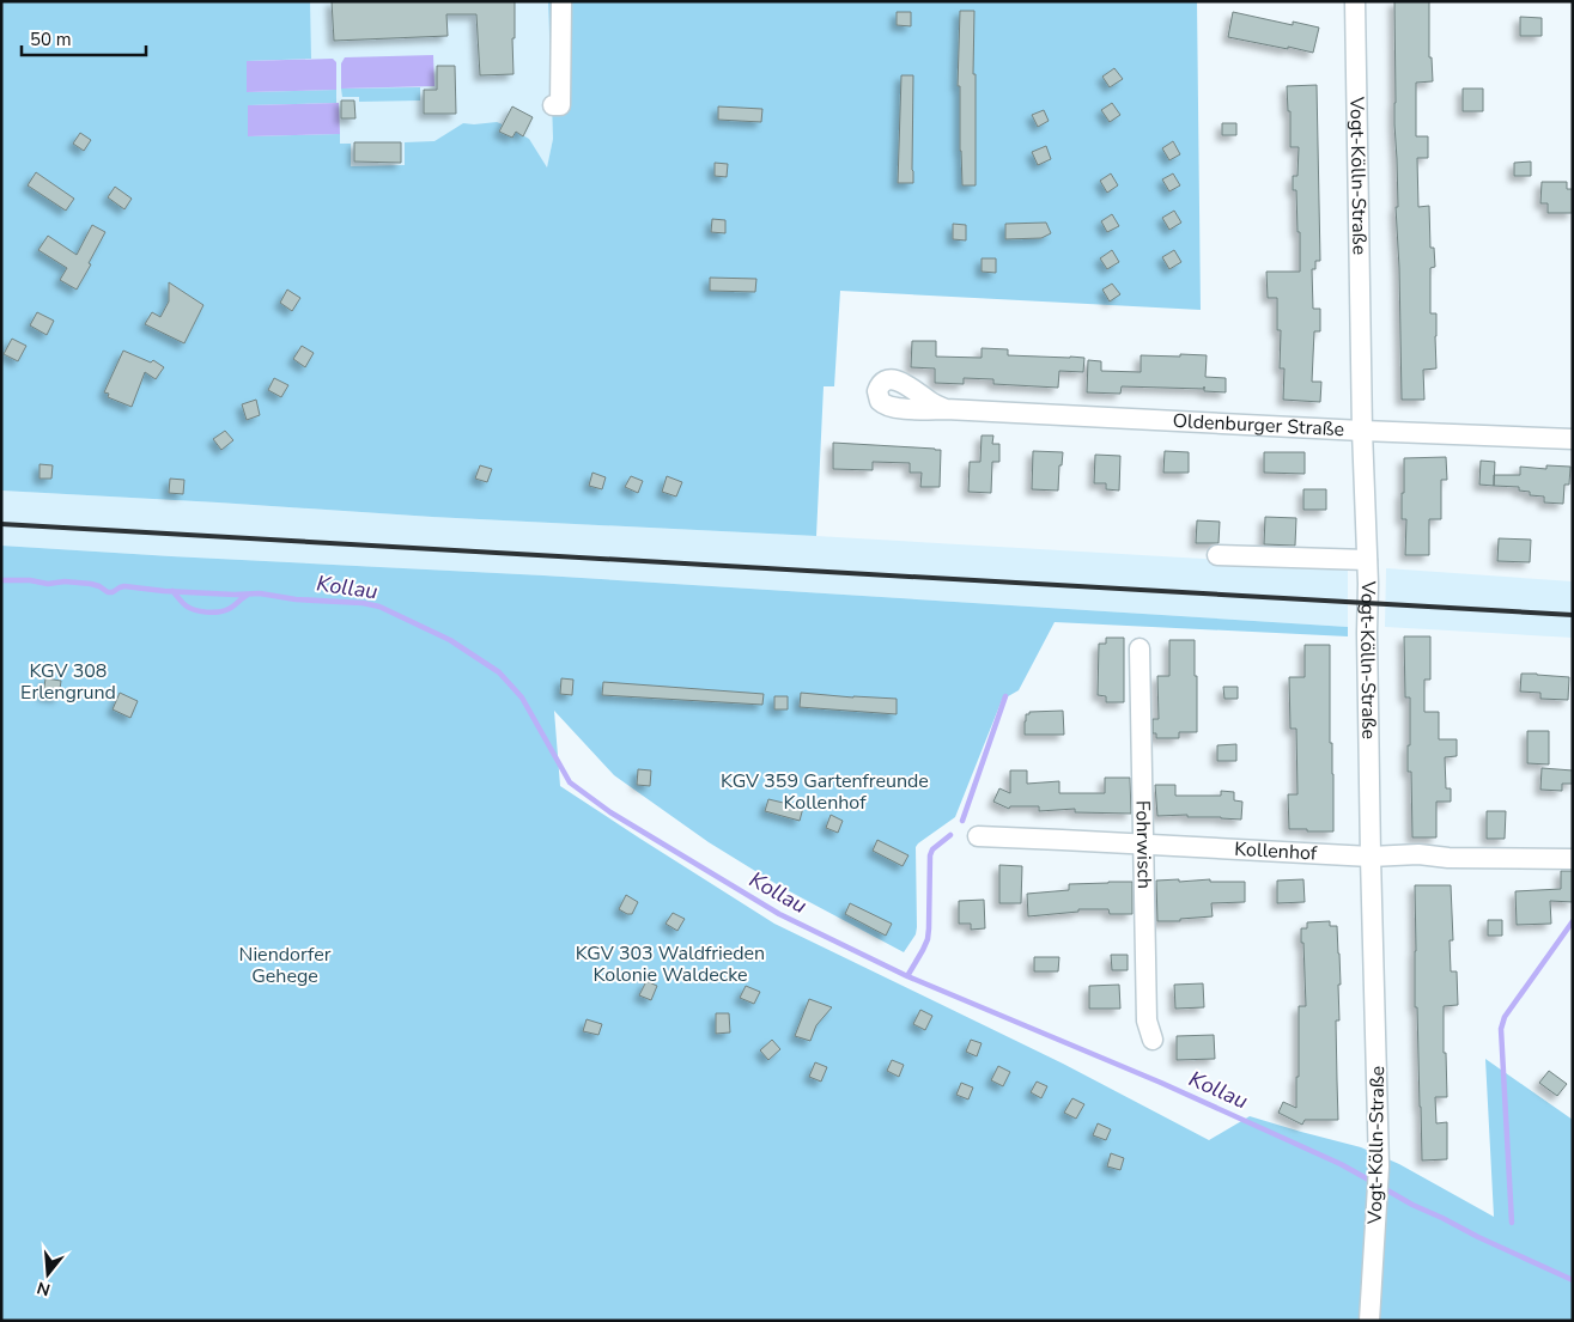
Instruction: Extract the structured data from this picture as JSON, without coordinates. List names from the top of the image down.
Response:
{
  "streets": {
    "street": [
      "Vogt-Kölln-Straße",
      "Oldenburger Straße",
      "Fohrwisch",
      "Kollenhof"
    ]
  },
  "crossings": [
    ["Vogt-Kölln-Straße", "Oldenburger Straße"],
    ["Vogt-Kölln-Straße", "Kollenhof"],
    ["Fohrwisch", "Kollenhof"]
  ],
  "water": ["Kollau"],
  "parks": [
    "KGV 308 Erlengrund",
    "KGV 359 Gartenfreunde Kollenhof",
    "KGV 303 Waldfrieden Kolonie Waldecke",
    "Niendorfer Gehege"
  ],
  "scale_bar": "50 m",
  "north": "bottom"
}
